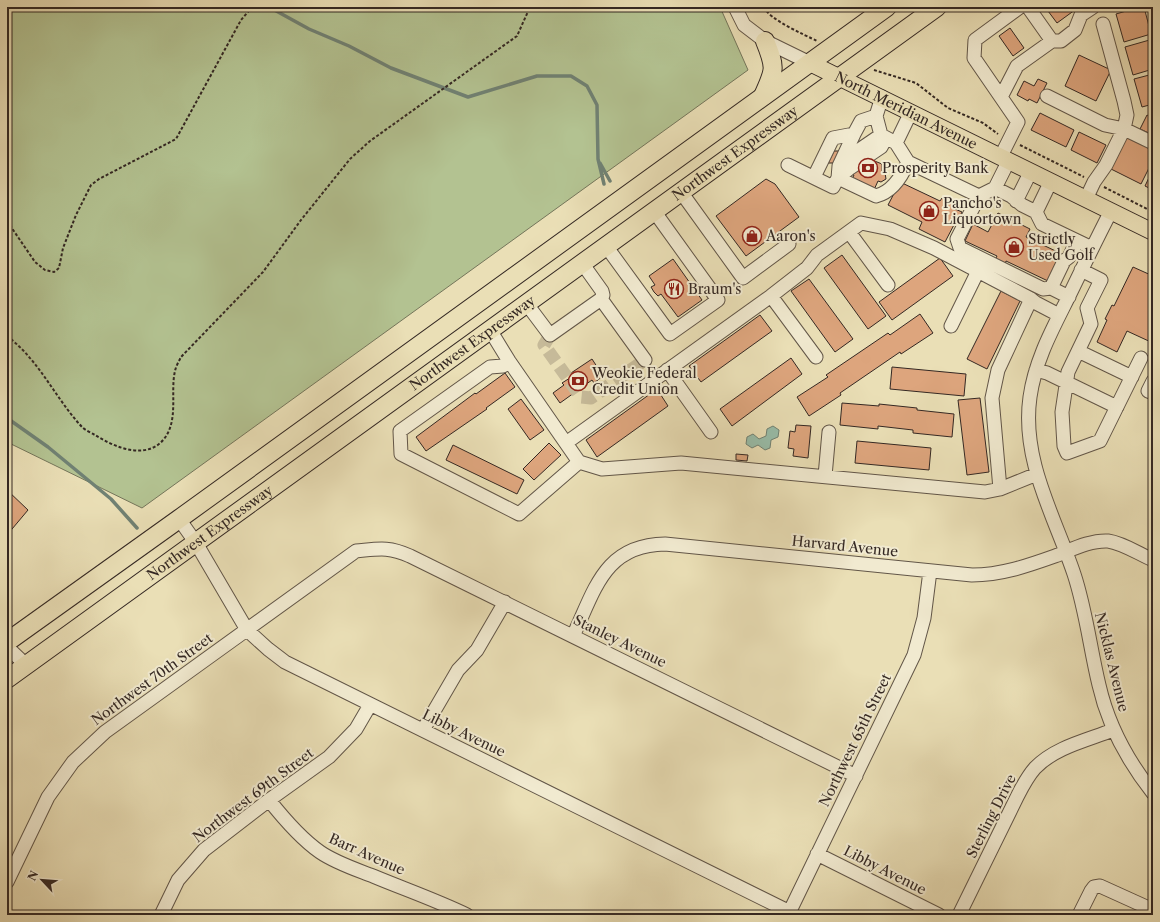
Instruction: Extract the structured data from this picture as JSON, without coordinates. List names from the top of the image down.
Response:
{
  "streets": {
    "highway": ["Northwest Expressway"],
    "main road": ["North Meridian Avenue"],
    "street": [
      "Harvard Avenue",
      "Stanley Avenue",
      "Nicklas Avenue",
      "Northwest 70th Street",
      "Libby Avenue",
      "Northwest 65th Street",
      "Northwest 69th Street",
      "Sterling Drive",
      "Barr Avenue"
    ]
  },
  "crossings": [
    ["North Meridian Avenue", "Northwest Expressway"],
    ["North Meridian Avenue", "Nicklas Avenue"],
    ["Northwest Expressway", "Libby Avenue"],
    ["Harvard Avenue", "Stanley Avenue"],
    ["Harvard Avenue", "Nicklas Avenue"],
    ["Harvard Avenue", "Northwest 65th Street"],
    ["Stanley Avenue", "Northwest 70th Street"],
    ["Stanley Avenue", "Northwest 65th Street"],
    ["Nicklas Avenue", "Sterling Drive"],
    ["Northwest 70th Street", "Libby Avenue"],
    ["Libby Avenue", "Northwest 65th Street"],
    ["Libby Avenue", "Northwest 69th Street"],
    ["Northwest 69th Street", "Barr Avenue"]
  ],
  "places": {
    "bank": ["Prosperity Bank", "Weokie Federal Credit Union"],
    "shop": ["Pancho's Liquortown", "Aaron's", "Strictly Used Golf"],
    "restaurant": ["Braum's"]
  },
  "north": "top left"
}
